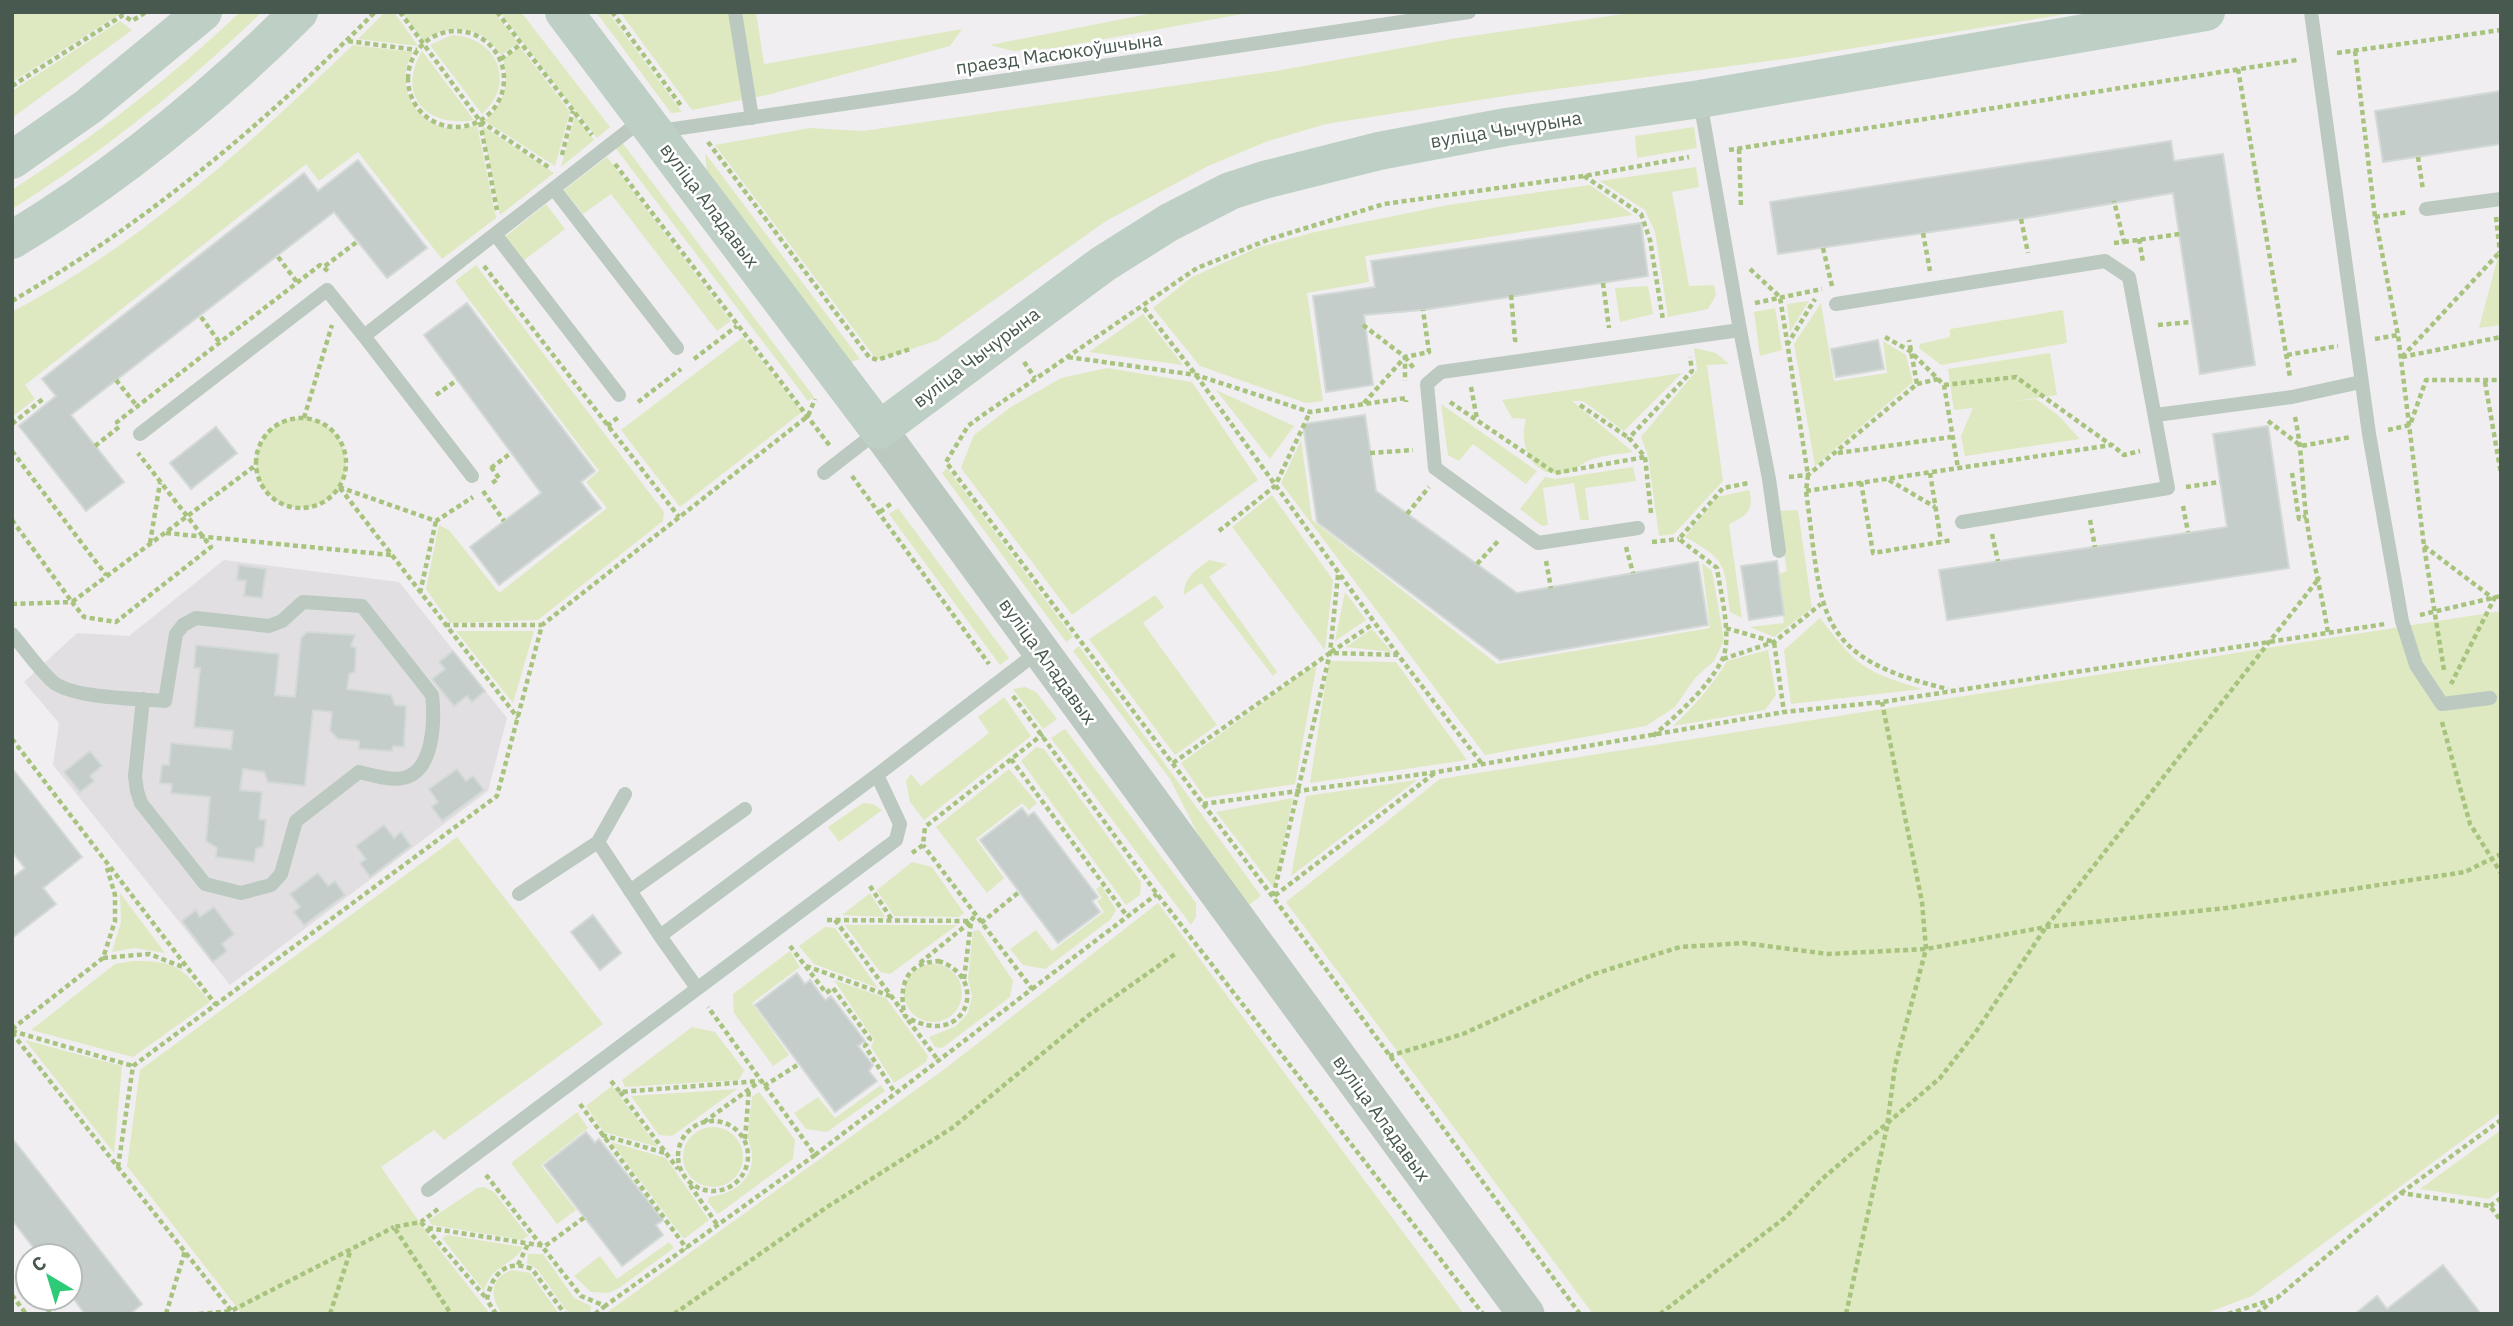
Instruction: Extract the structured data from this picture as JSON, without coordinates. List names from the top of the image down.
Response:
{
  "streets": {
    "main road": ["вуліца Чычурына", "вуліца Аладавых"],
    "lane": ["праезд Масюкоўшчына"]
  },
  "crossings": [
    ["праезд Масюкоўшчына", "вуліца Аладавых"],
    ["вуліца Чычурына", "вуліца Аладавых"]
  ],
  "north": "top left"
}
